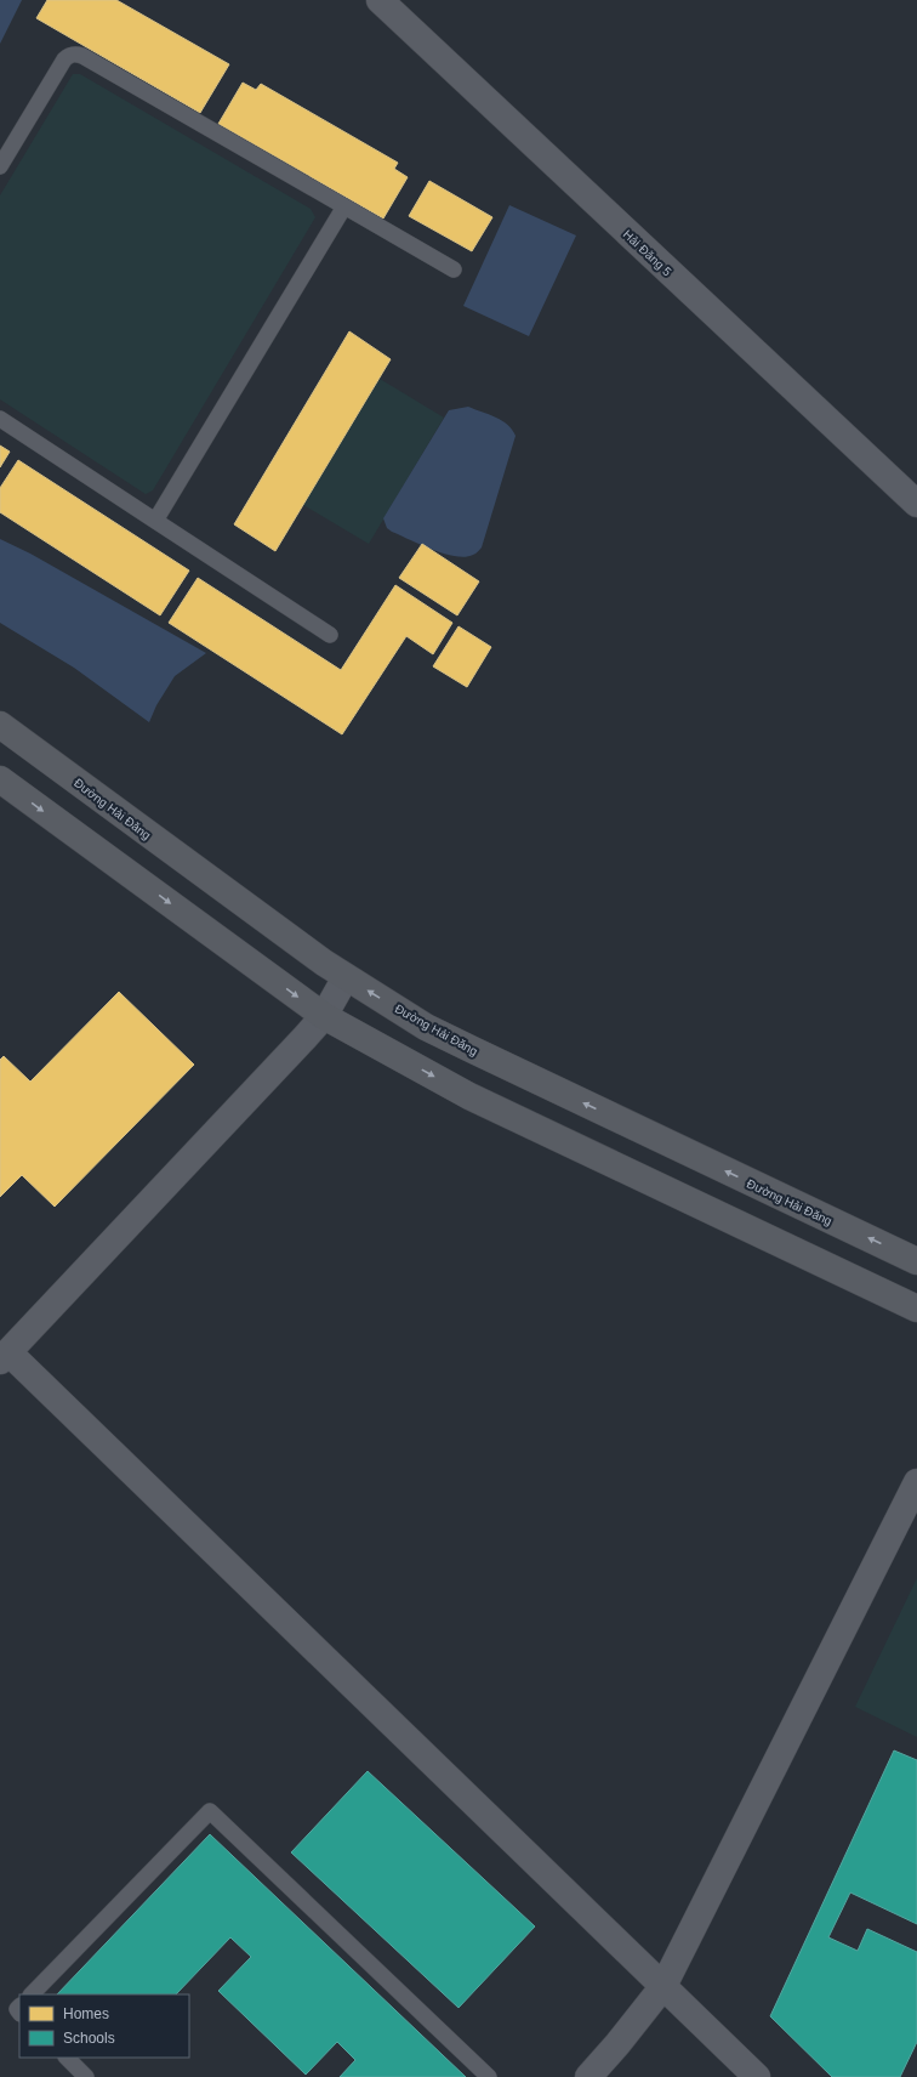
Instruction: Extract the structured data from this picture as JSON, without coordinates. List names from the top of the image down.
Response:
{
  "streets": {
    "street": ["Hải Đăng 5", "Đường Hải Đăng"]
  },
  "legend": ["Homes", "Schools"]
}
